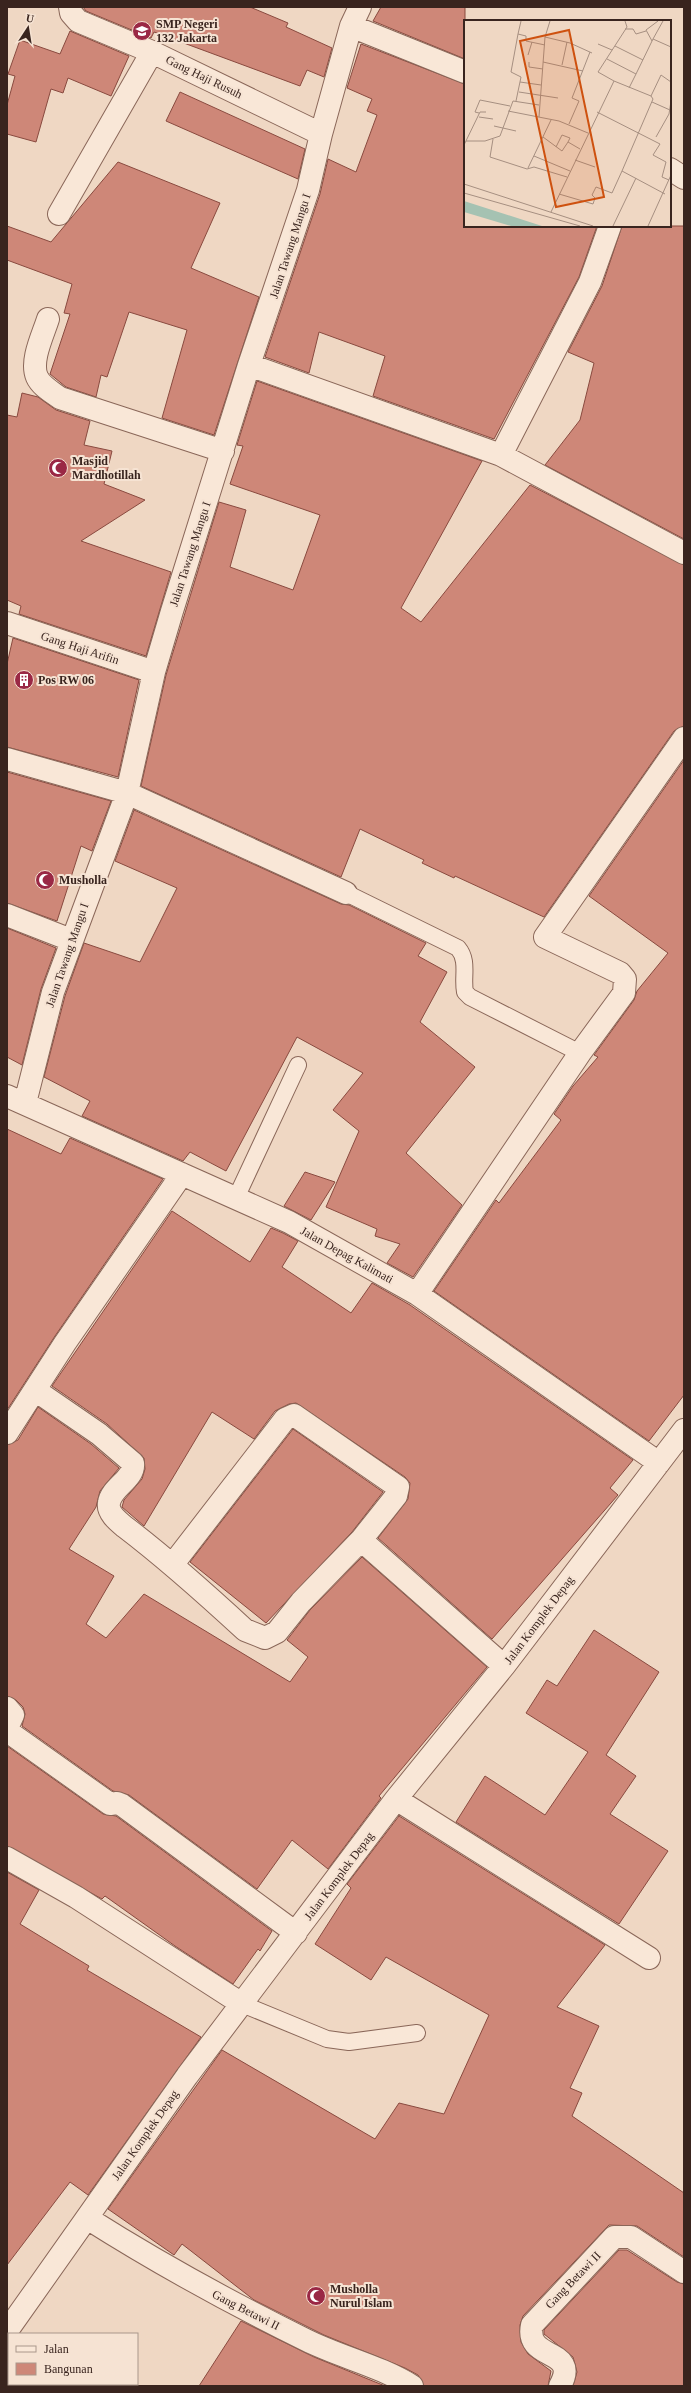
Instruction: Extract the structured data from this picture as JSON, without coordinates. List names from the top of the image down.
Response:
{
  "streets": {
    "street": [
      "Gang Haji Rusuh",
      "Jalan Tawang Mangu I",
      "Gang Haji Arifin",
      "Jalan Depag Kalimati",
      "Jalan Komplek Depag",
      "Gang Betawi II"
    ]
  },
  "crossings": [
    ["Gang Haji Rusuh", "Jalan Tawang Mangu I"],
    ["Jalan Tawang Mangu I", "Gang Haji Arifin"],
    ["Jalan Tawang Mangu I", "Jalan Depag Kalimati"],
    ["Jalan Depag Kalimati", "Jalan Komplek Depag"],
    ["Jalan Komplek Depag", "Gang Betawi II"]
  ],
  "places": {
    "school or university": ["SMP Negeri 132 Jakarta"],
    "mosque": ["Masjid Mardhotillah", "Musholla", "Musholla Nurul Islam"],
    "building": ["Pos RW 06"]
  },
  "legend": ["Jalan", "Bangunan"],
  "north": "top"
}
